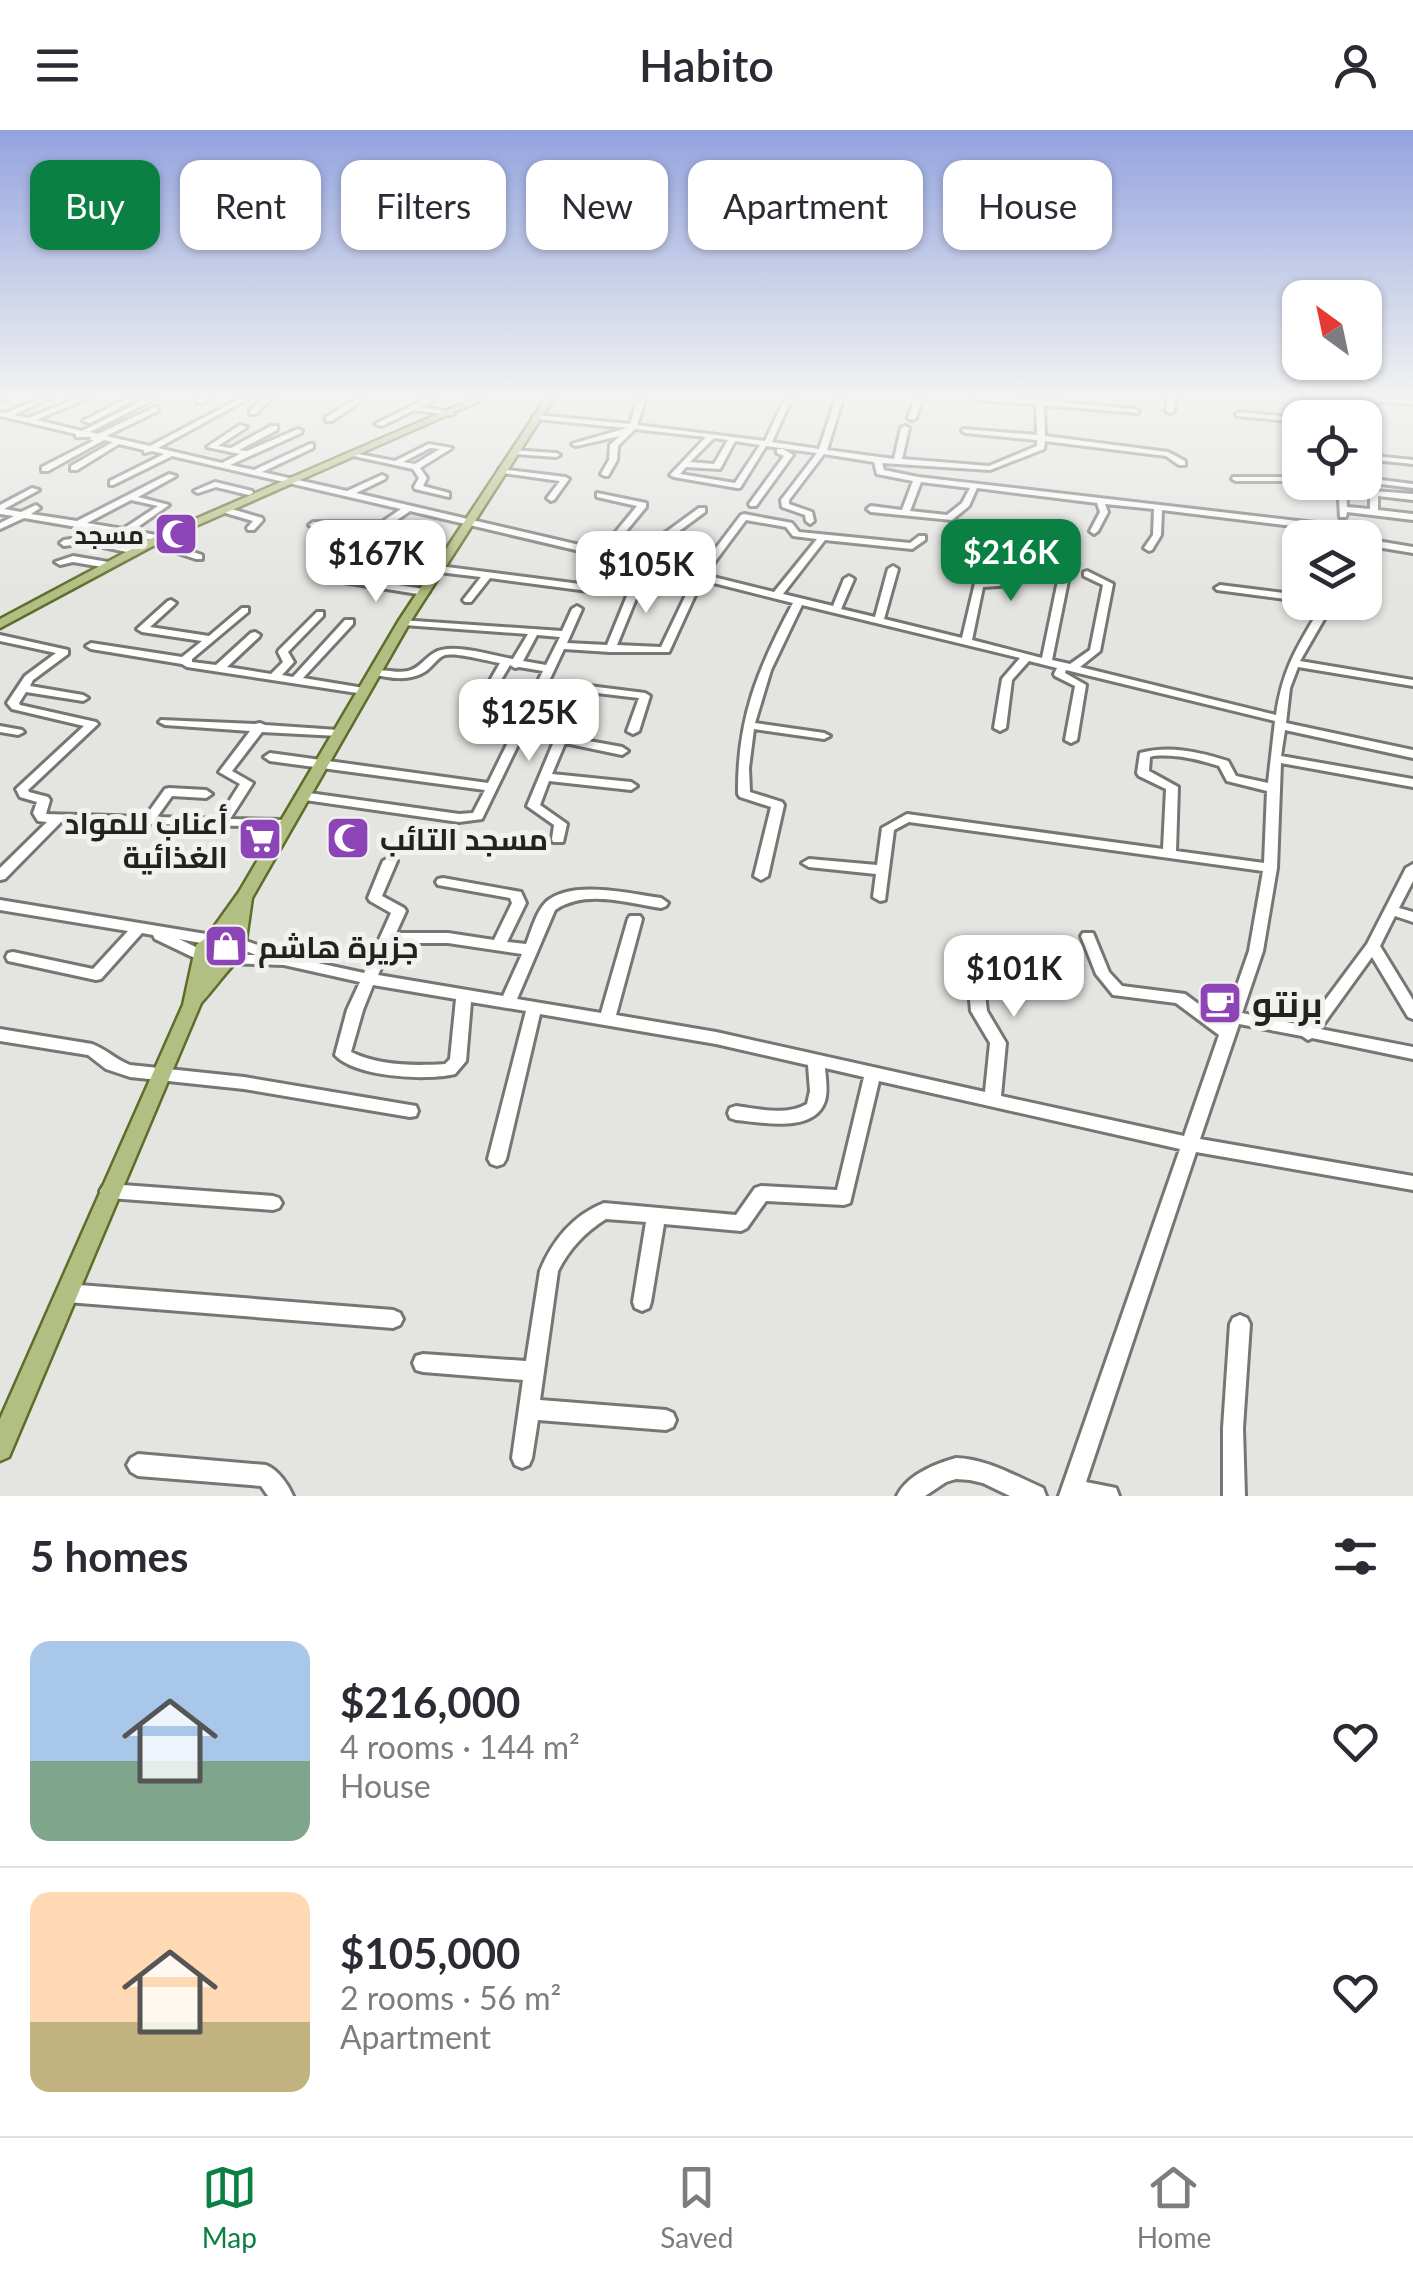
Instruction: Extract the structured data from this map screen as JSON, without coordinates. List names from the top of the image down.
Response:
{
  "places": {
    "mosque": ["مسجد", "مسجد التائب"],
    "supermarket": ["أعناب للمواد الغذائية"],
    "shop": ["جزيرة هاشم"],
    "cafe": ["برنتو"]
  },
  "north": "top left",
  "page": {
    "header": "Habito",
    "chip": [
      "Buy",
      "Rent",
      "Filters",
      "New",
      "Apartment",
      "House"
    ],
    "price": [
      "$216K",
      "$167K",
      "$105K",
      "$125K",
      "$101K"
    ],
    "heading": "5 homes",
    "list": [
      {
        "name": "$216,000",
        "note": "4 rooms · 144 m² · House"
      },
      {
        "name": "$105,000",
        "note": "2 rooms · 56 m² · Apartment"
      }
    ],
    "tabs": ["Map", "Saved", "Home"]
  }
}
